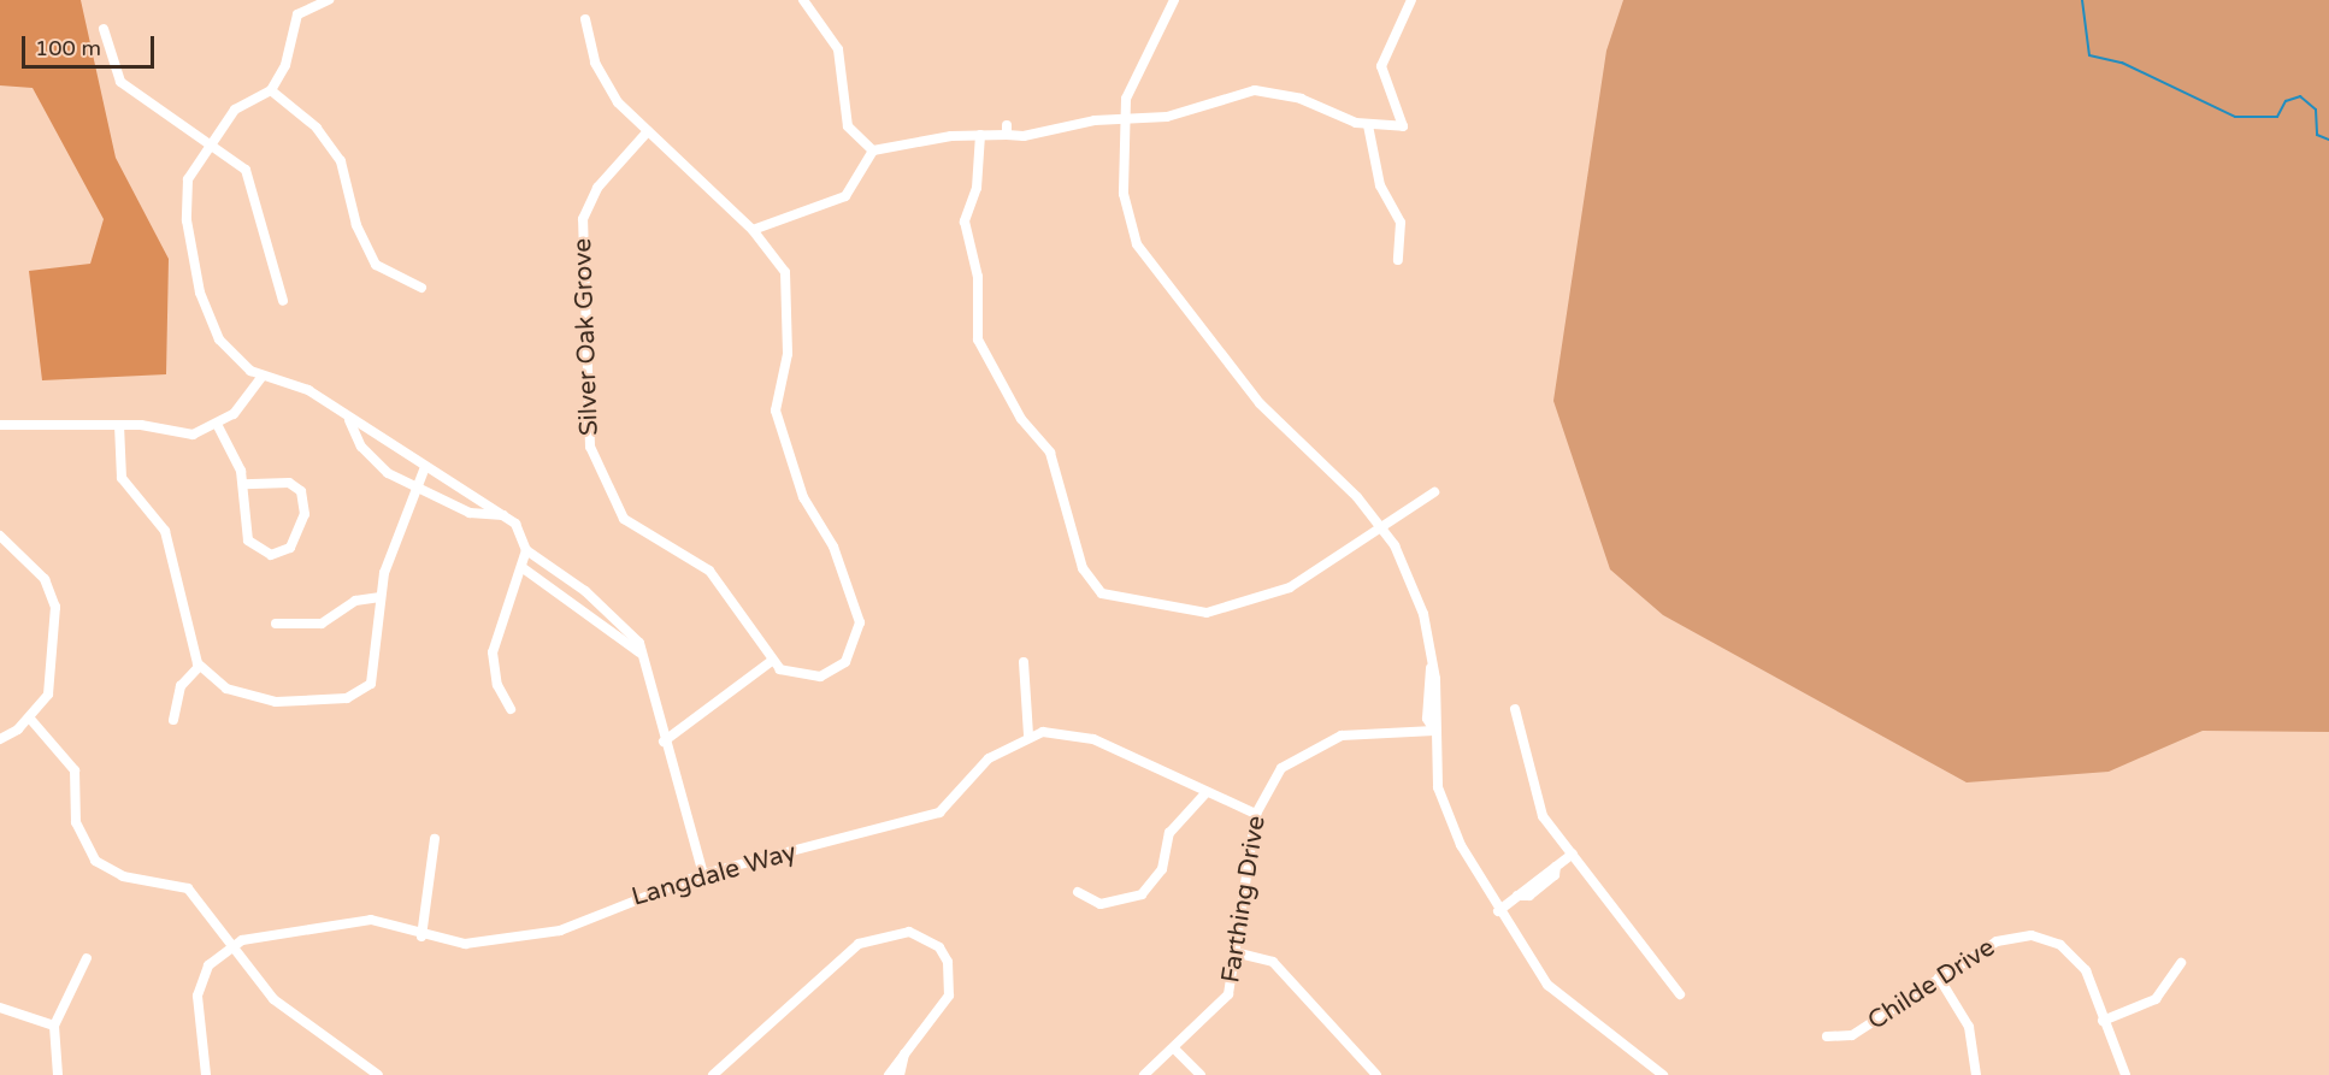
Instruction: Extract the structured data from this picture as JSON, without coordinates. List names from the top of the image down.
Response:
{
  "streets": {
    "street": [
      "Silver Oak Grove",
      "Langdale Way",
      "Farthing Drive",
      "Childe Drive"
    ]
  },
  "crossings": [
    ["Langdale Way", "Farthing Drive"]
  ],
  "scale_bar": "100 m"
}
